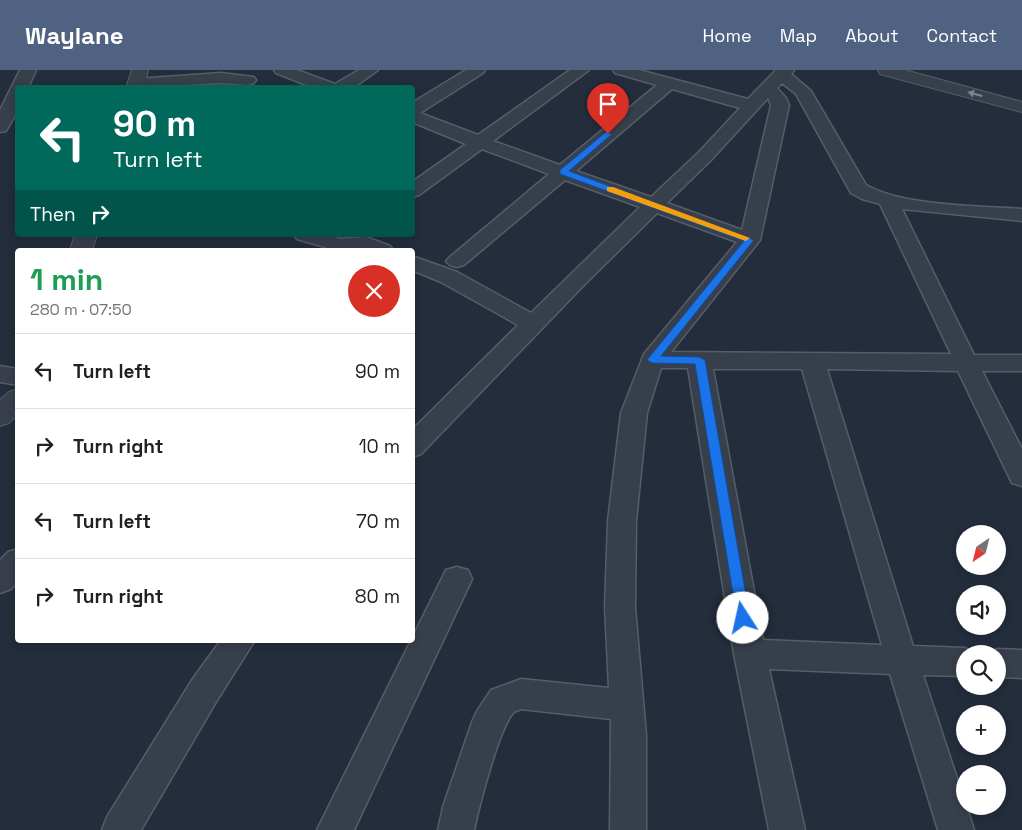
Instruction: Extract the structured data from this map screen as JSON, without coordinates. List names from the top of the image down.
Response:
{
  "north": "bottom left",
  "page": {
    "header": "Waylane",
    "nav": [
      "Home",
      "Map",
      "About",
      "Contact"
    ],
    "turn": ["90 m", "Turn left"],
    "then": "Then",
    "heading": ["1 min", "280 m · 07:50"],
    "list": [
      {
        "name": "Turn left",
        "value": "90 m"
      },
      {
        "name": "Turn right",
        "value": "10 m"
      },
      {
        "name": "Turn left",
        "value": "70 m"
      },
      {
        "name": "Turn right",
        "value": "80 m"
      }
    ],
    "map_buttons": ["+", "−"]
  }
}
